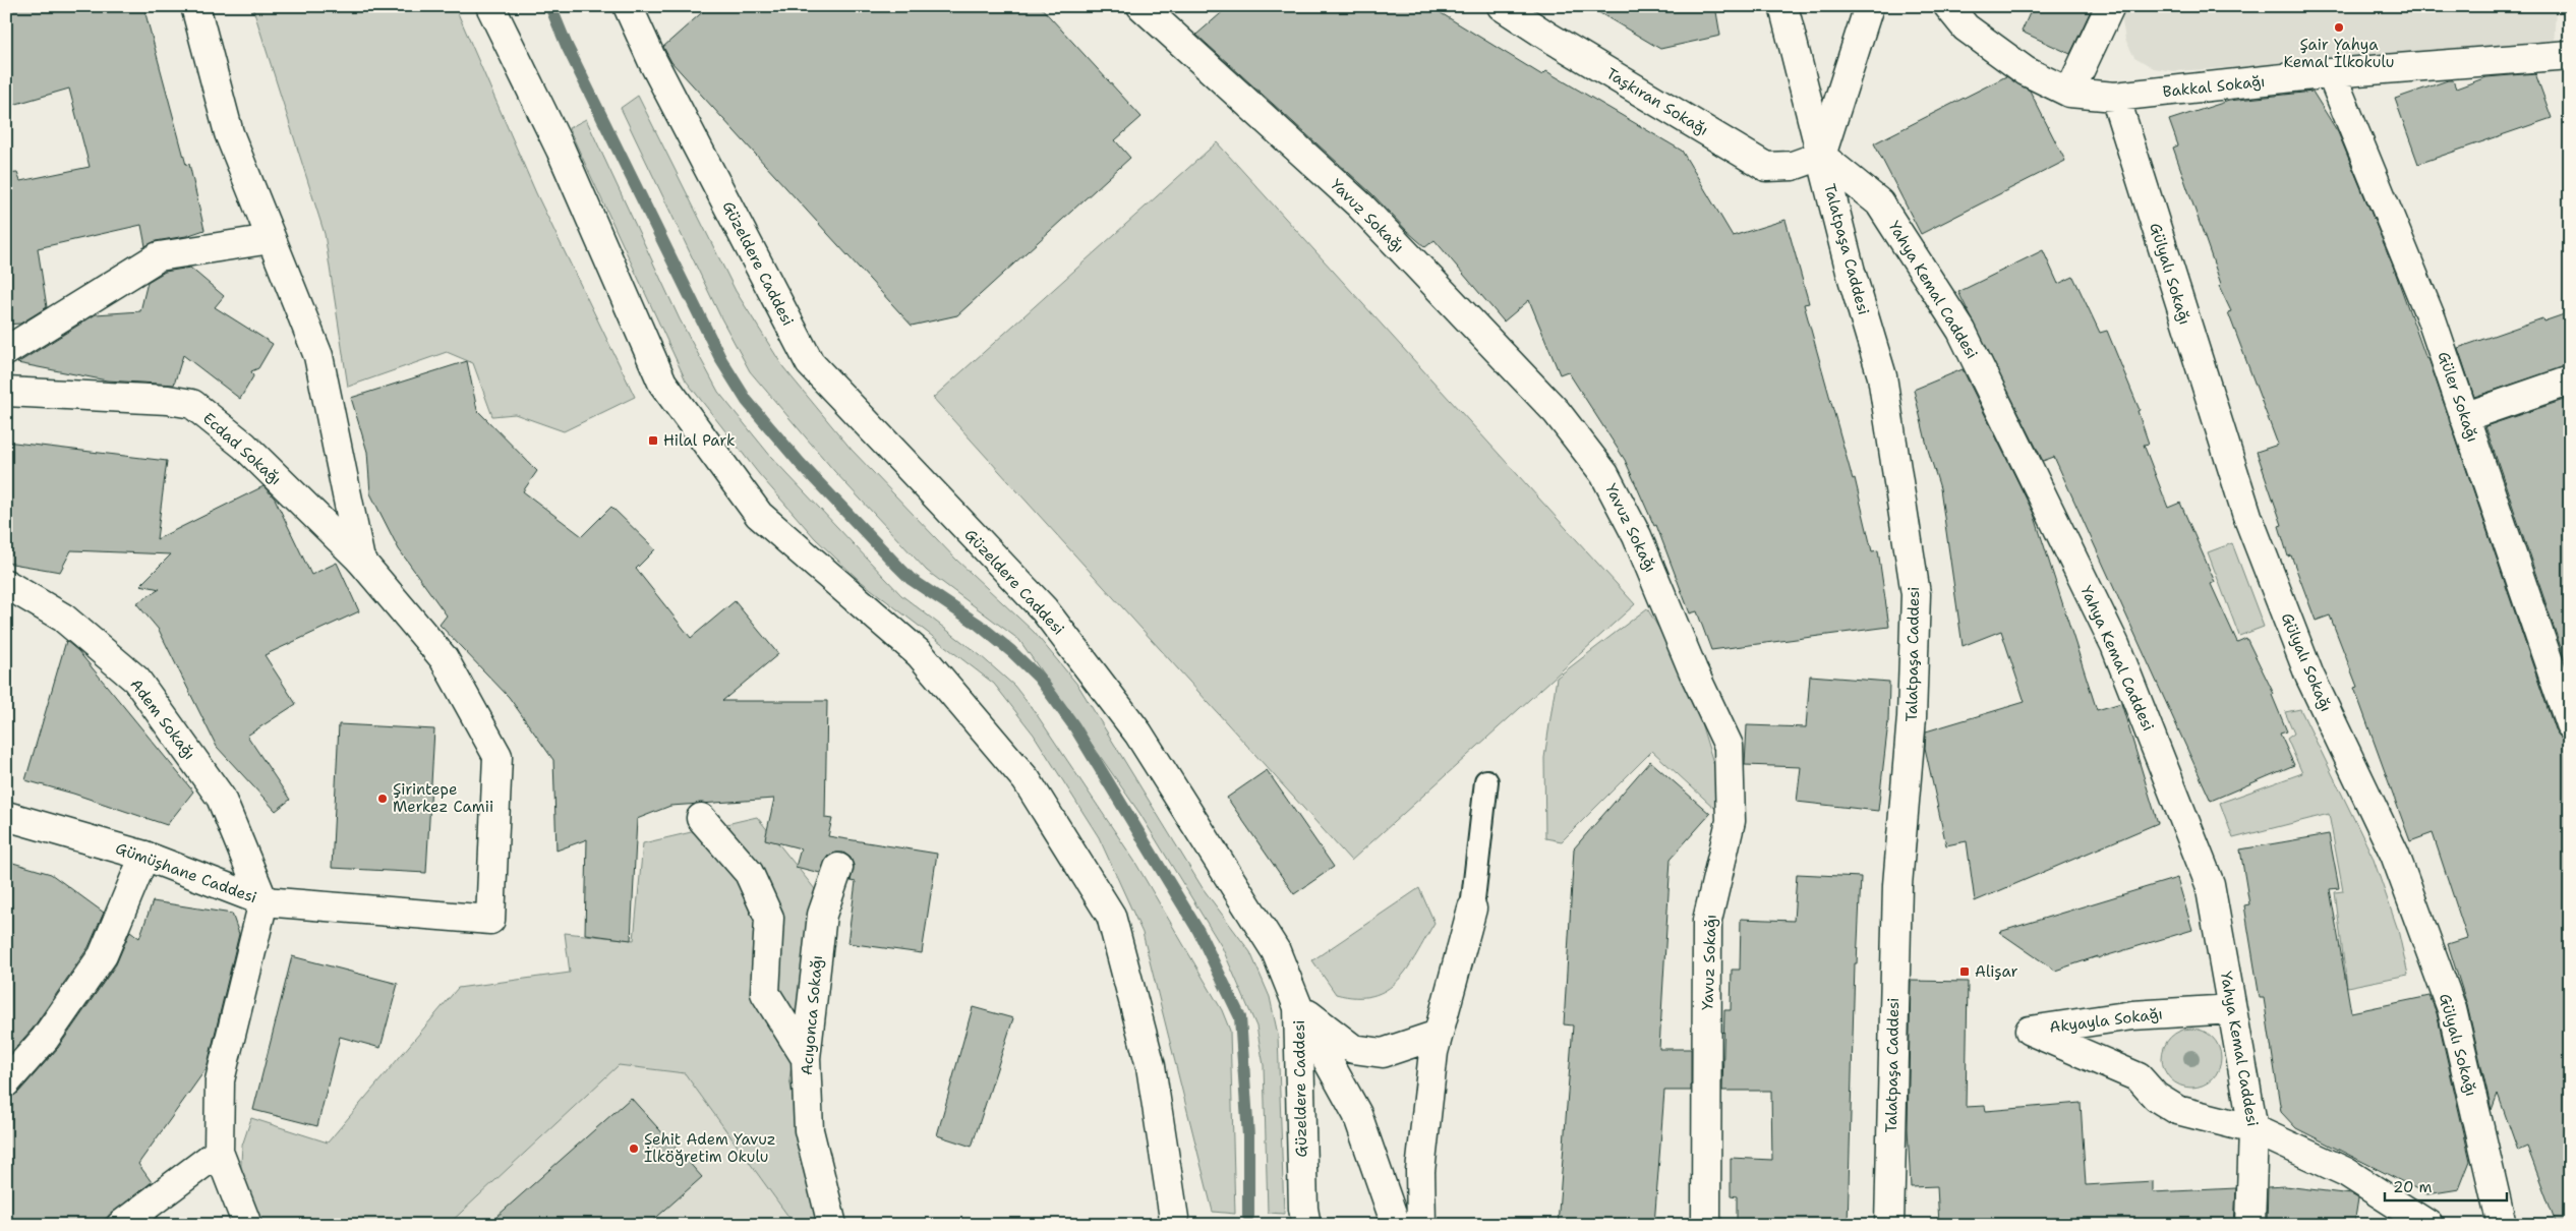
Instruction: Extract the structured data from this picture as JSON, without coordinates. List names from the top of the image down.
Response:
{
  "streets": {
    "street": [
      "Bakkal Sokağı",
      "Taşkıran Sokağı",
      "Yavuz Sokağı",
      "Talatpaşa Caddesi",
      "Güzeldere Caddesi",
      "Gülyalı Sokağı",
      "Yahya Kemal Caddesi",
      "Güler Sokağı",
      "Ecdad Sokağı",
      "Adem Sokağı",
      "Gümüşhane Caddesi",
      "Acıyonca Sokağı",
      "Akyayla Sokağı"
    ]
  },
  "crossings": [
    ["Bakkal Sokağı", "Gülyalı Sokağı"],
    ["Bakkal Sokağı", "Güler Sokağı"],
    ["Taşkıran Sokağı", "Talatpaşa Caddesi"],
    ["Taşkıran Sokağı", "Yahya Kemal Caddesi"],
    ["Talatpaşa Caddesi", "Yahya Kemal Caddesi"],
    ["Yahya Kemal Caddesi", "Akyayla Sokağı"],
    ["Ecdad Sokağı", "Gümüşhane Caddesi"],
    ["Adem Sokağı", "Gümüşhane Caddesi"]
  ],
  "places": {
    "other": ["Şair Yahya Kemal İlkokulu", "Şirintepe Merkez Camii", "Şehit Adem Yavuz İlköğretim Okulu"],
    "transit": ["Hilal Park", "Alişar"]
  },
  "scale_bar": "20 m"
}
